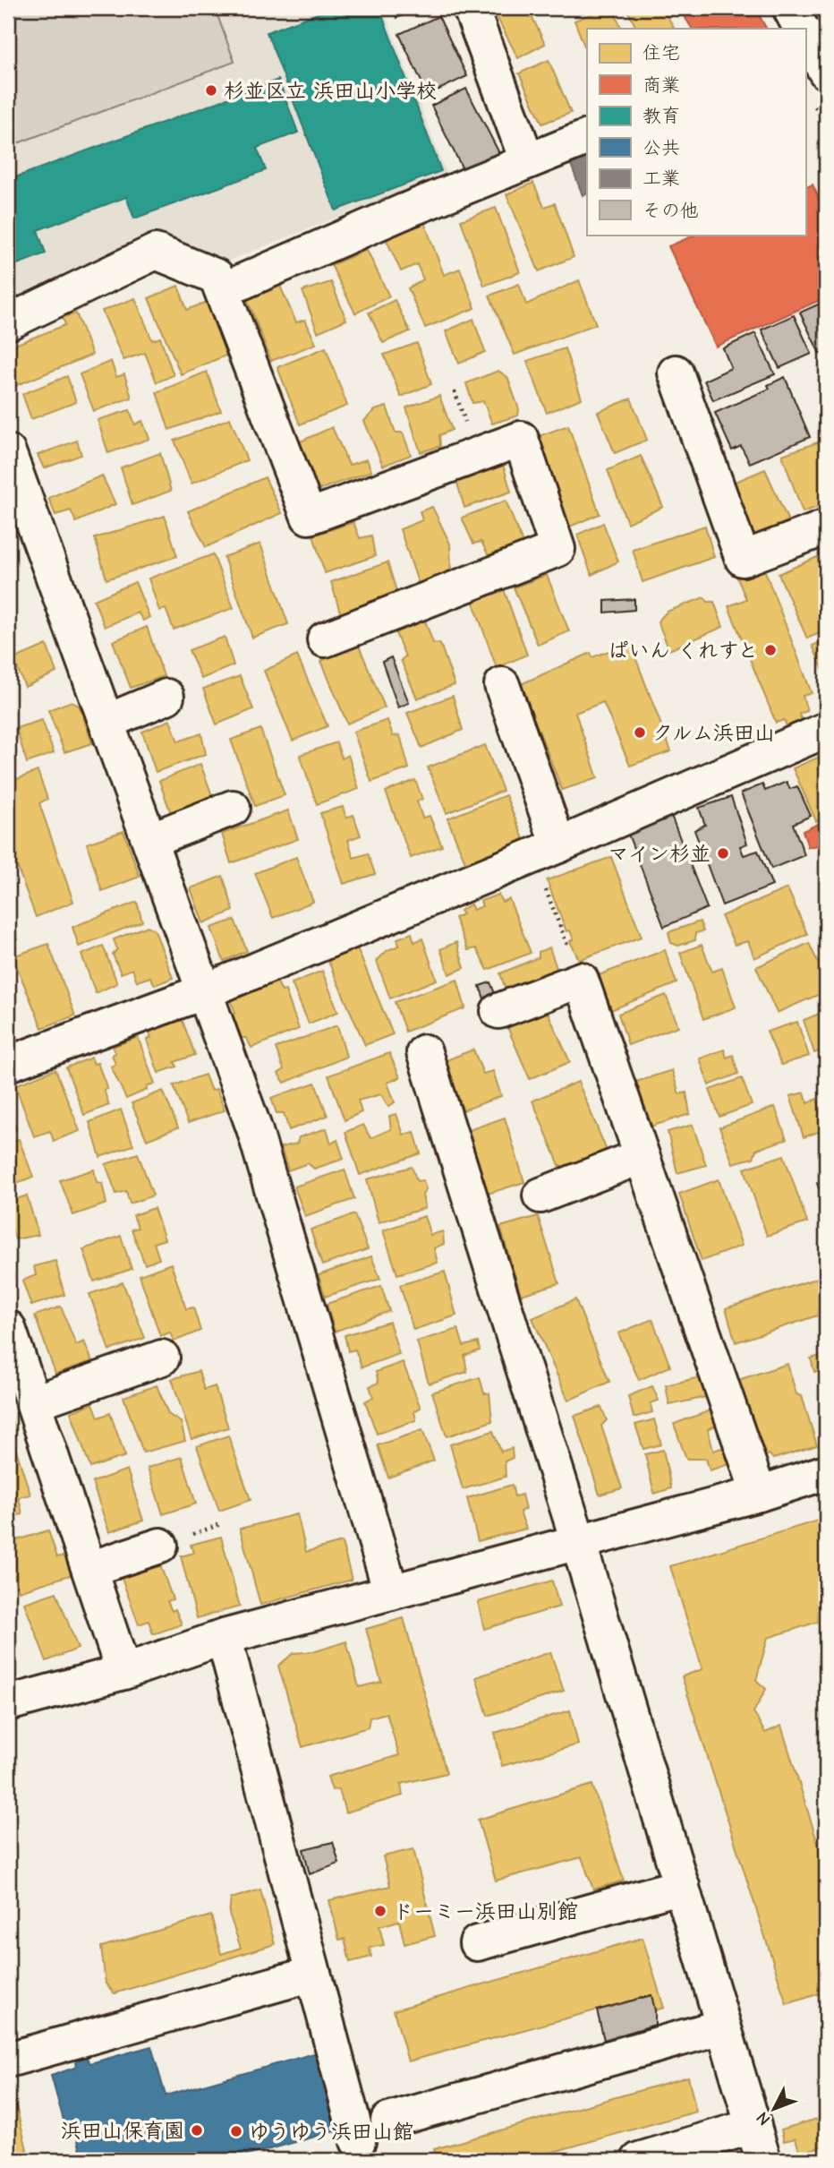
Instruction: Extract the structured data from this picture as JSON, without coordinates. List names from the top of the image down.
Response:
{
  "places": [
    "杉並区立 浜田山小学校",
    "ぱいん くれすと",
    "クルム浜田山",
    "マイン杉並",
    "ドーミー浜田山別館",
    "浜田山保育園",
    "ゆうゆう浜田山館"
  ],
  "legend": [
    "住宅",
    "商業",
    "教育",
    "公共",
    "工業",
    "その他"
  ],
  "north": "bottom left"
}
